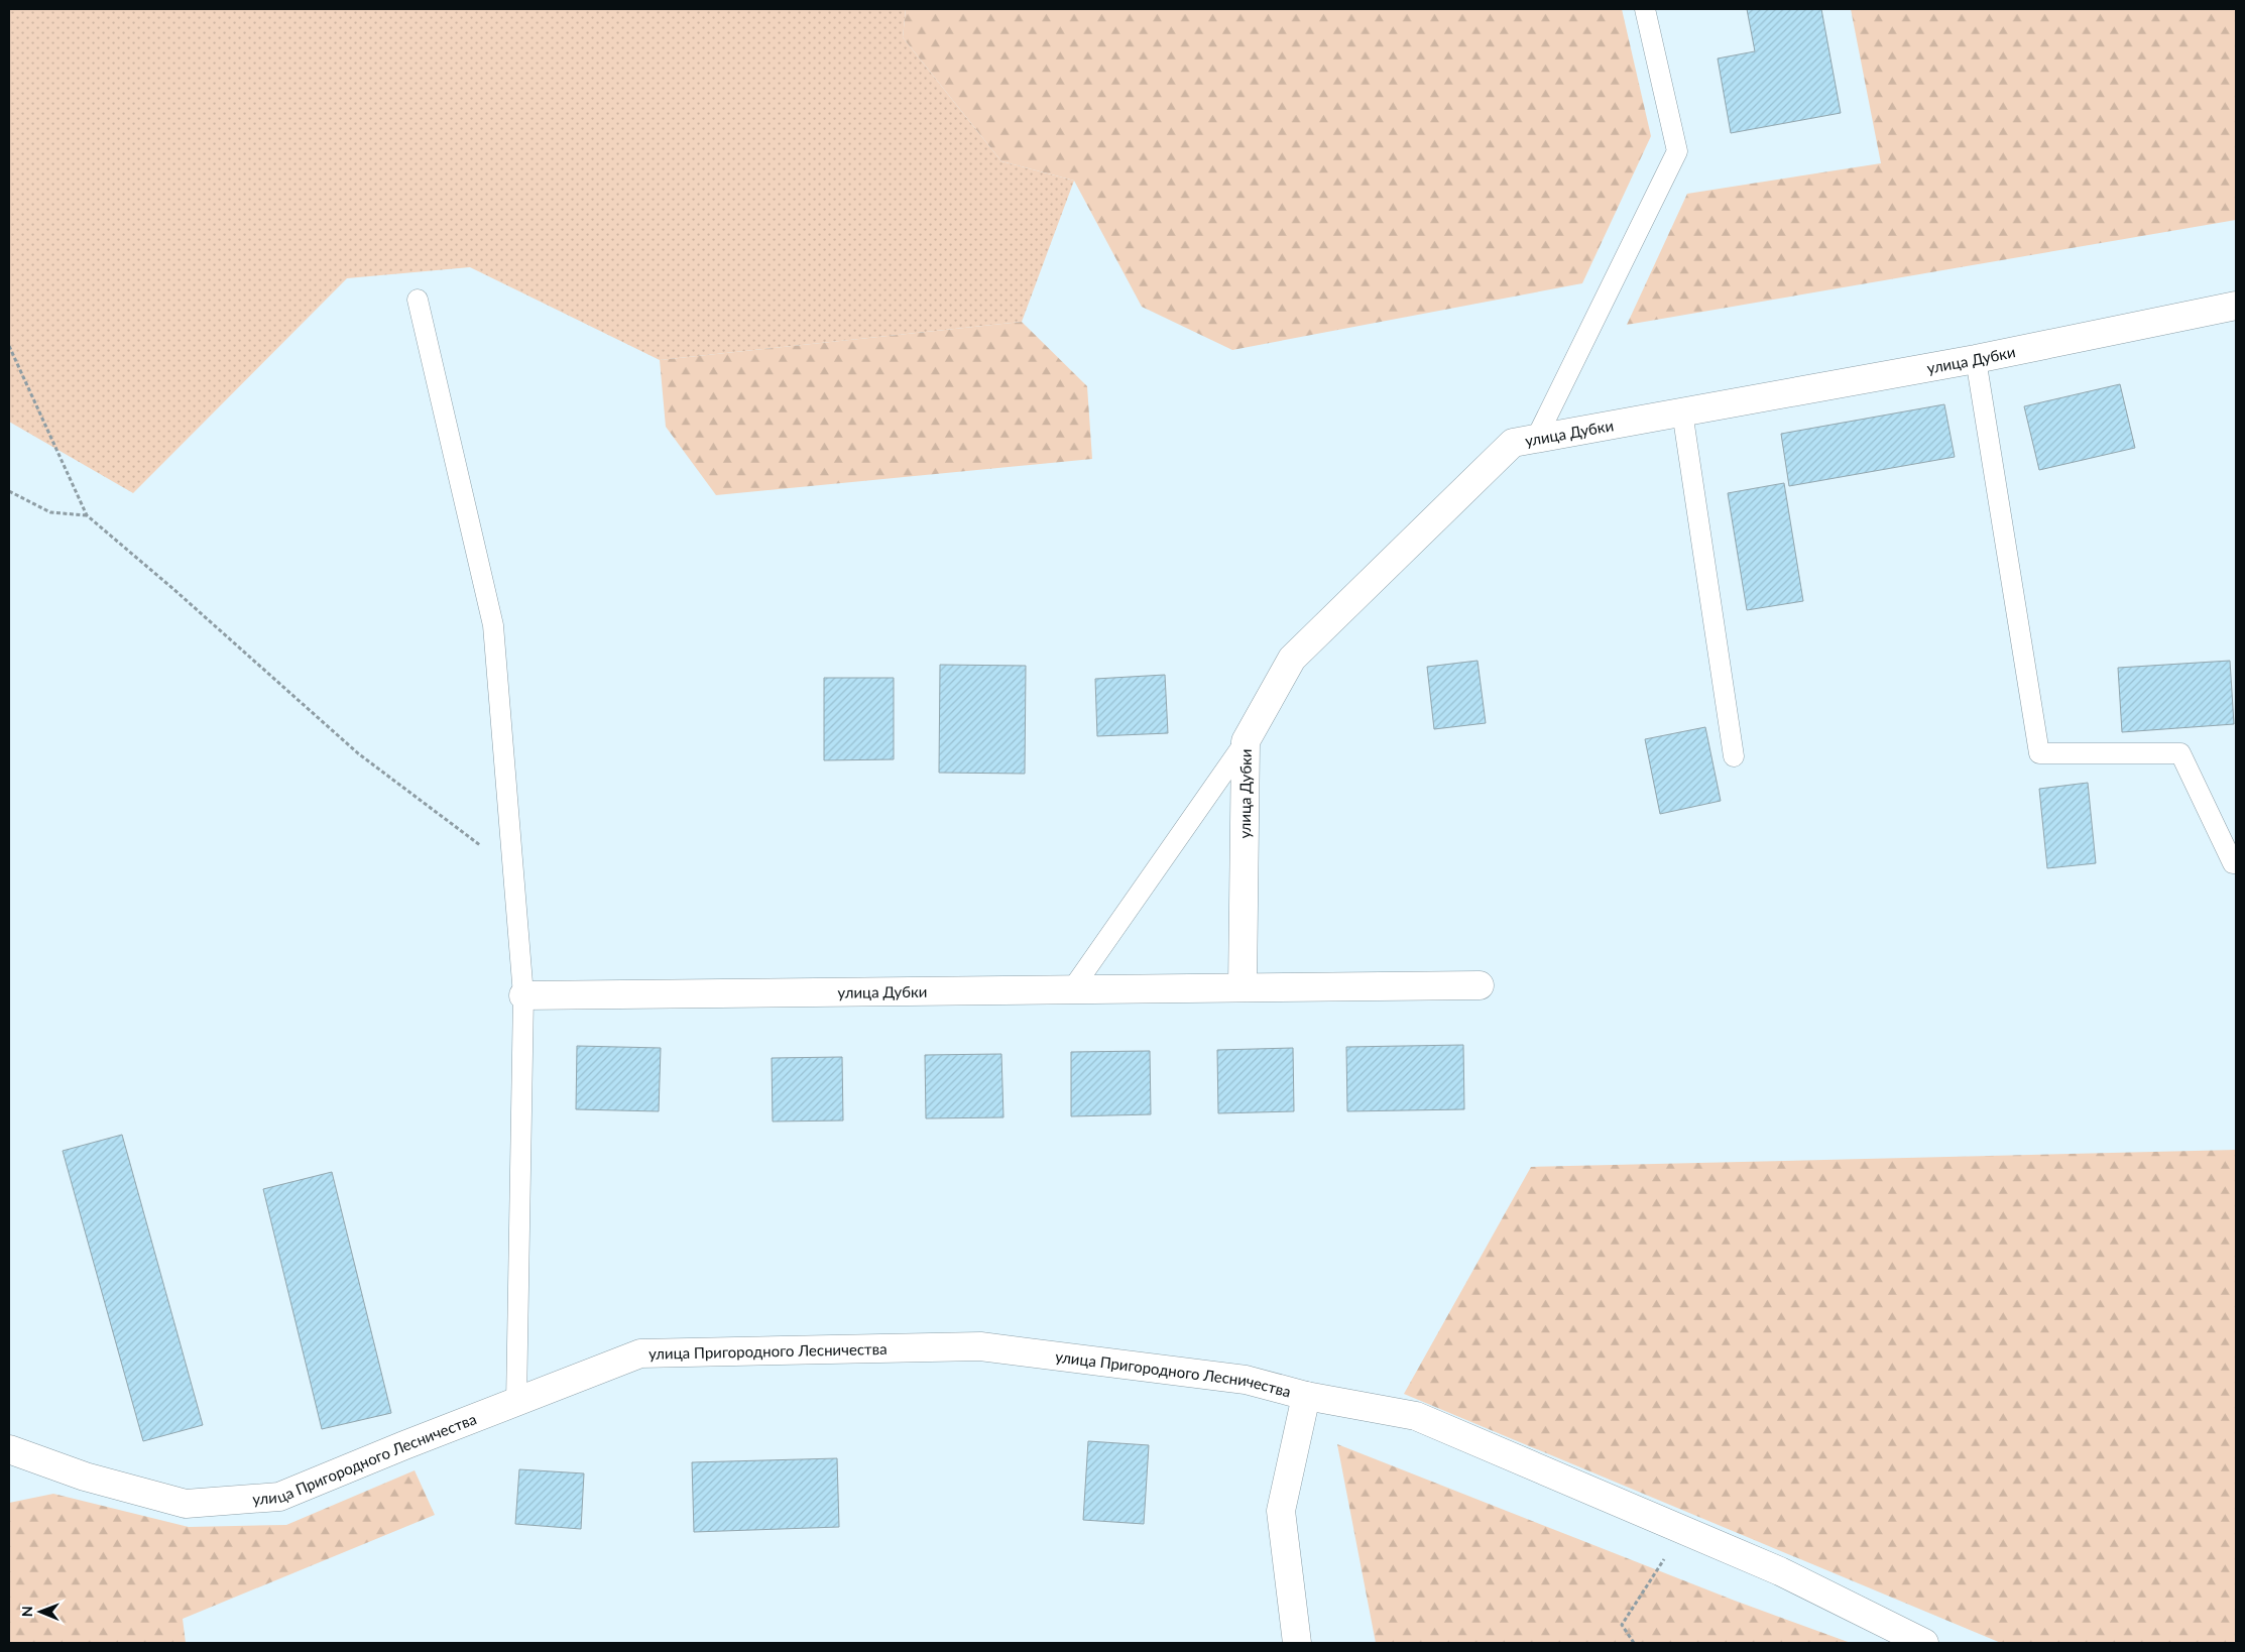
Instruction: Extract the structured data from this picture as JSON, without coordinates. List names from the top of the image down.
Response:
{
  "streets": {
    "street": ["улица Дубки", "улица Пригородного Лесничества"]
  },
  "north": "left"
}
